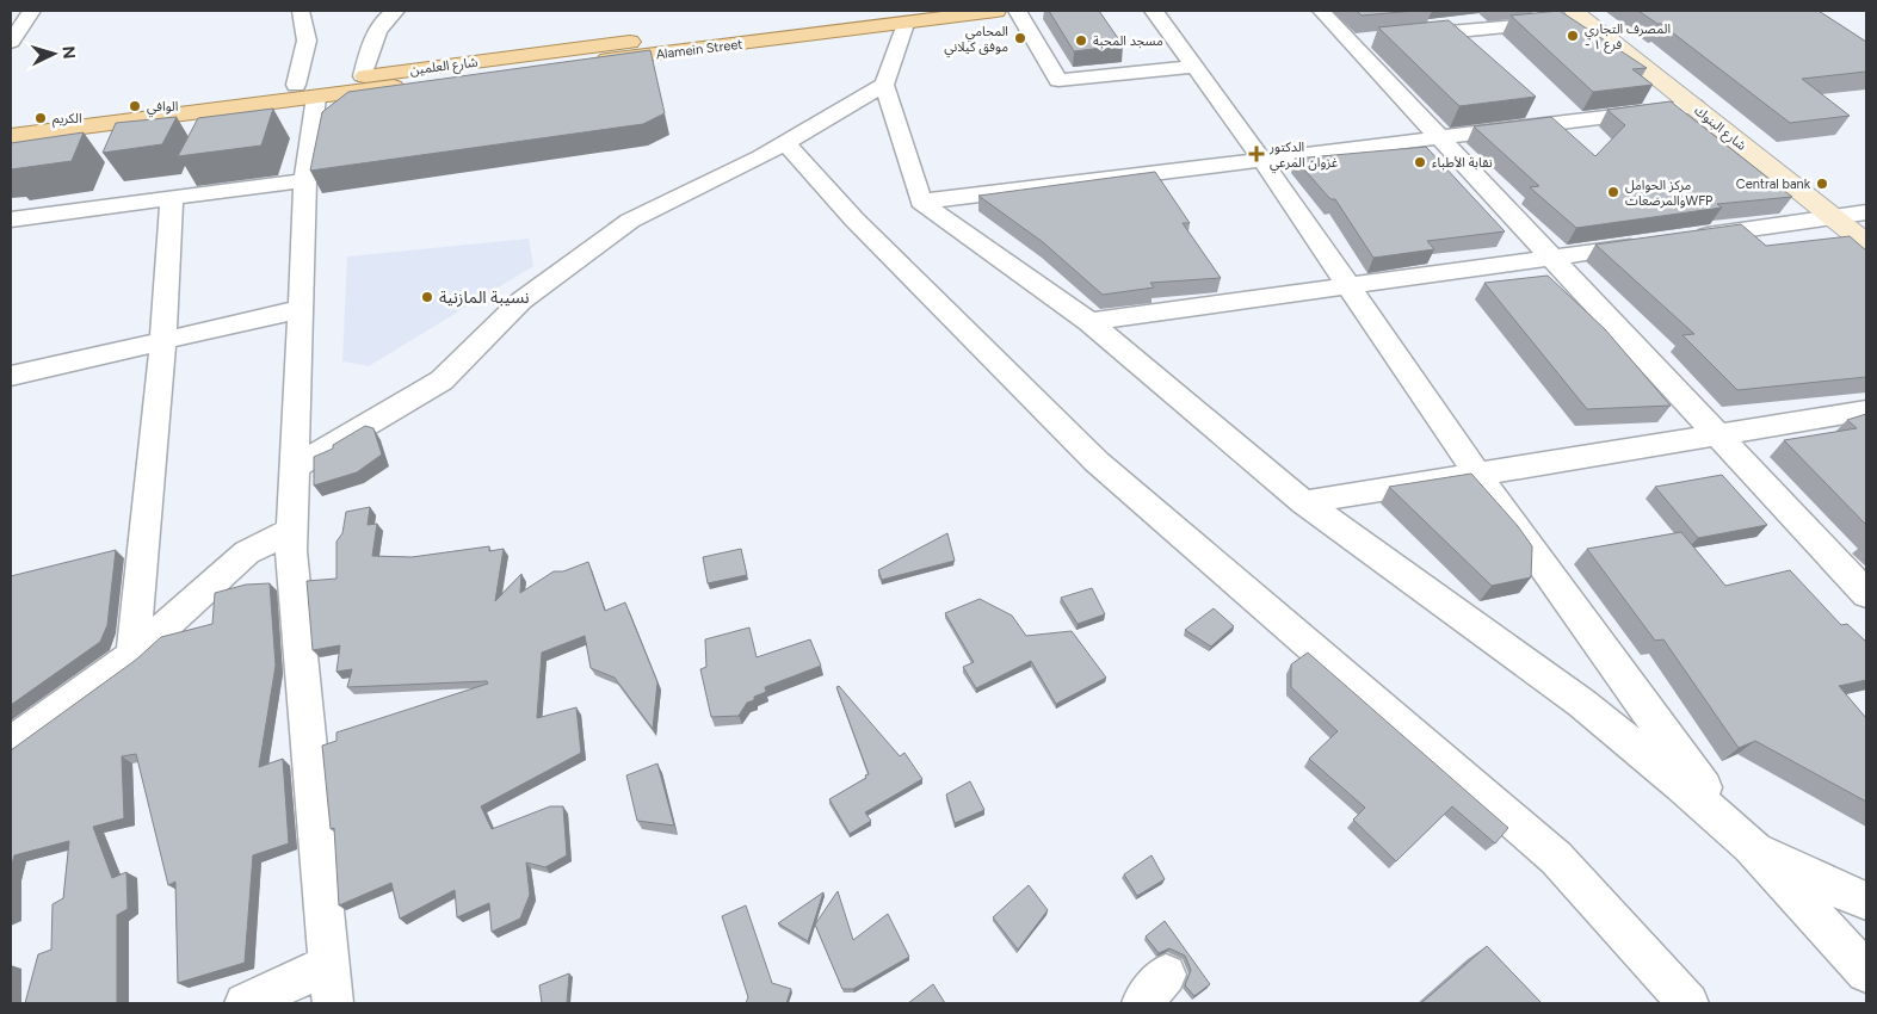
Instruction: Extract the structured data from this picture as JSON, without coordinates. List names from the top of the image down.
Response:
{
  "streets": {
    "main road": ["Alamein Street", "شارع العلمين", "شارع البنوك"]
  },
  "crossings": [
    ["Alamein Street", "شارع العلمين"]
  ],
  "places": {
    "other": [
      "المصرف التجاري - فرع ١",
      "المحامي موفق كيلاني",
      "مسجد المحبة",
      "الوافي",
      "الكريم",
      "نقابة الأطباء",
      "Central bank",
      "مركز الحوامل والمرضعاتWFP",
      "نسيبة المازنية"
    ],
    "health": ["الدكتور غزوان المرعي"]
  },
  "north": "right"
}
